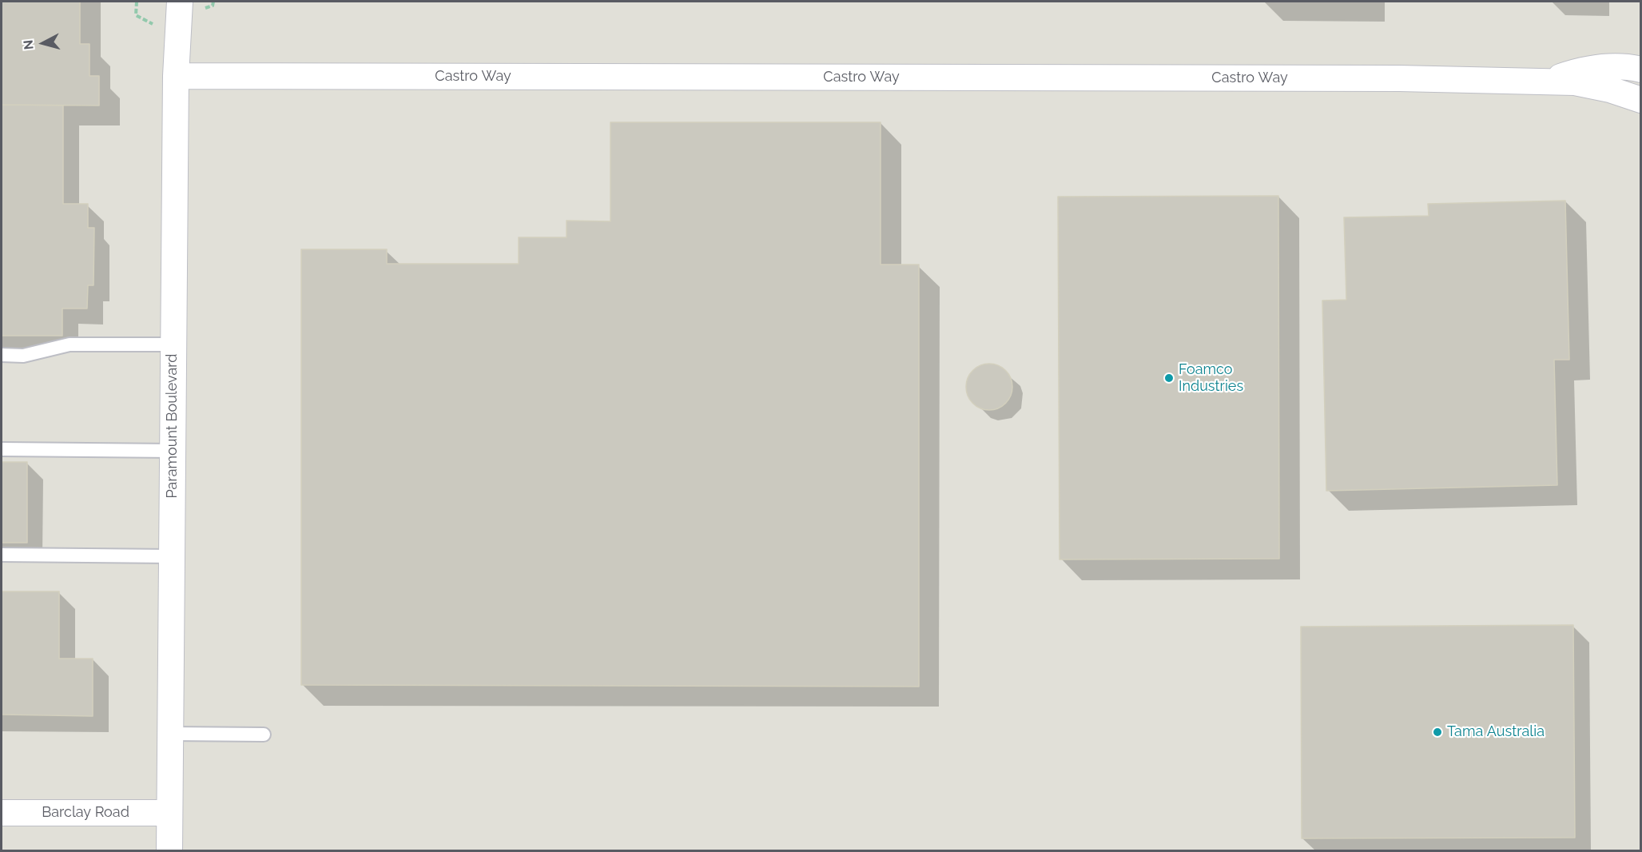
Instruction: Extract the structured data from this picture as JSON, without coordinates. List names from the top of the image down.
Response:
{
  "streets": {
    "street": ["Castro Way", "Paramount Boulevard", "Barclay Road"]
  },
  "crossings": [
    ["Castro Way", "Paramount Boulevard"],
    ["Paramount Boulevard", "Barclay Road"]
  ],
  "places": ["Foamco Industries", "Tama Australia"],
  "north": "left"
}
